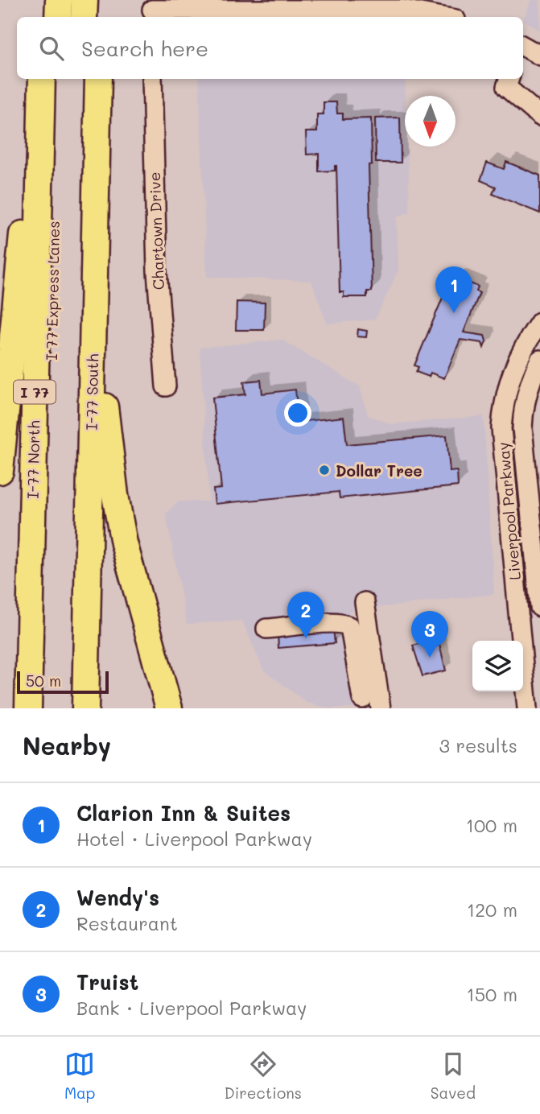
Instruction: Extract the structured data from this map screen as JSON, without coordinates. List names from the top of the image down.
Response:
{
  "streets": {
    "highway": [
      "I 77 Express Lanes",
      "I 77",
      "I-77 South",
      "I-77 North"
    ],
    "street": ["Chartown Drive", "Liverpool Parkway"]
  },
  "places": ["Dollar Tree"],
  "scale_bar": "50 m",
  "north": "bottom",
  "page": {
    "search": "Search here",
    "pins": ["1", "2", "3"],
    "scale": "50 m",
    "heading": ["Nearby", "3 results"],
    "list": [
      {
        "mark": "1",
        "name": "Clarion Inn & Suites",
        "note": "Hotel · Liverpool Parkway",
        "value": "100 m"
      },
      {
        "mark": "2",
        "name": "Wendy's",
        "note": "Restaurant",
        "value": "120 m"
      },
      {
        "mark": "3",
        "name": "Truist",
        "note": "Bank · Liverpool Parkway",
        "value": "150 m"
      }
    ],
    "nav": ["Map", "Directions", "Saved"]
  }
}
